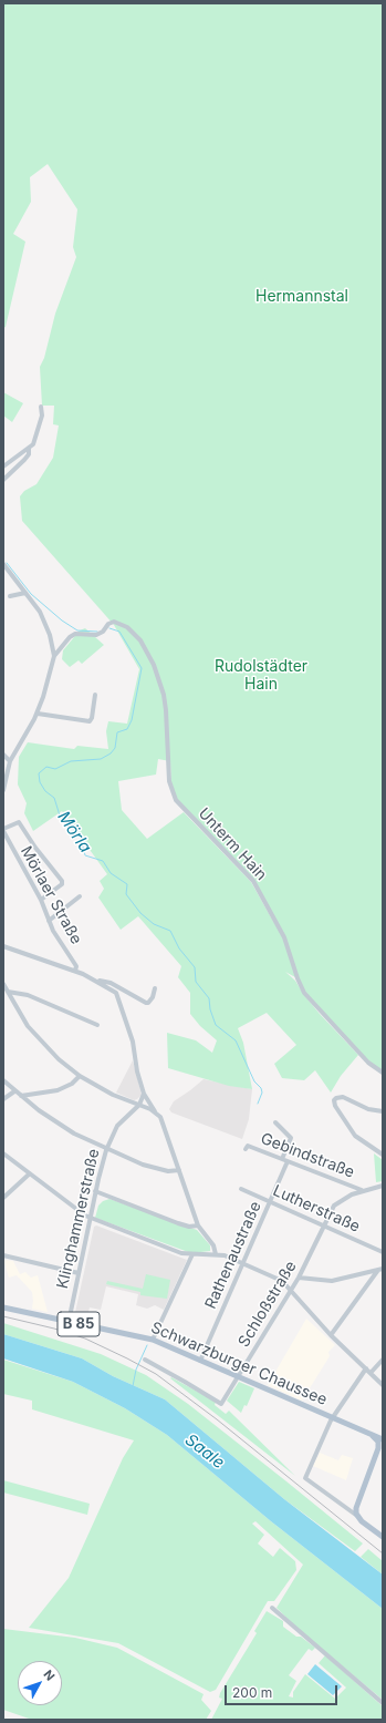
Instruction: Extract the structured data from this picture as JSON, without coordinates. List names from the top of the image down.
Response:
{
  "streets": {
    "main road": ["B 85", "Schwarzburger Chaussee"],
    "street": [
      "Unterm Hain",
      "Mörlaer Straße",
      "Gebindstraße",
      "Lutherstraße",
      "Klinghammerstraße",
      "Rathenaustraße",
      "Schloßstraße"
    ]
  },
  "crossings": [
    ["Gebindstraße", "Rathenaustraße"],
    ["Gebindstraße", "Schloßstraße"],
    ["Lutherstraße", "Rathenaustraße"],
    ["Lutherstraße", "Schloßstraße"],
    ["Klinghammerstraße", "Schwarzburger Chaussee"],
    ["Rathenaustraße", "Schwarzburger Chaussee"],
    ["Schloßstraße", "Schwarzburger Chaussee"]
  ],
  "water": ["Mörla", "Saale"],
  "parks": ["Hermannstal", "Rudolstädter Hain"],
  "scale_bar": "200 m",
  "north": "top right"
}
